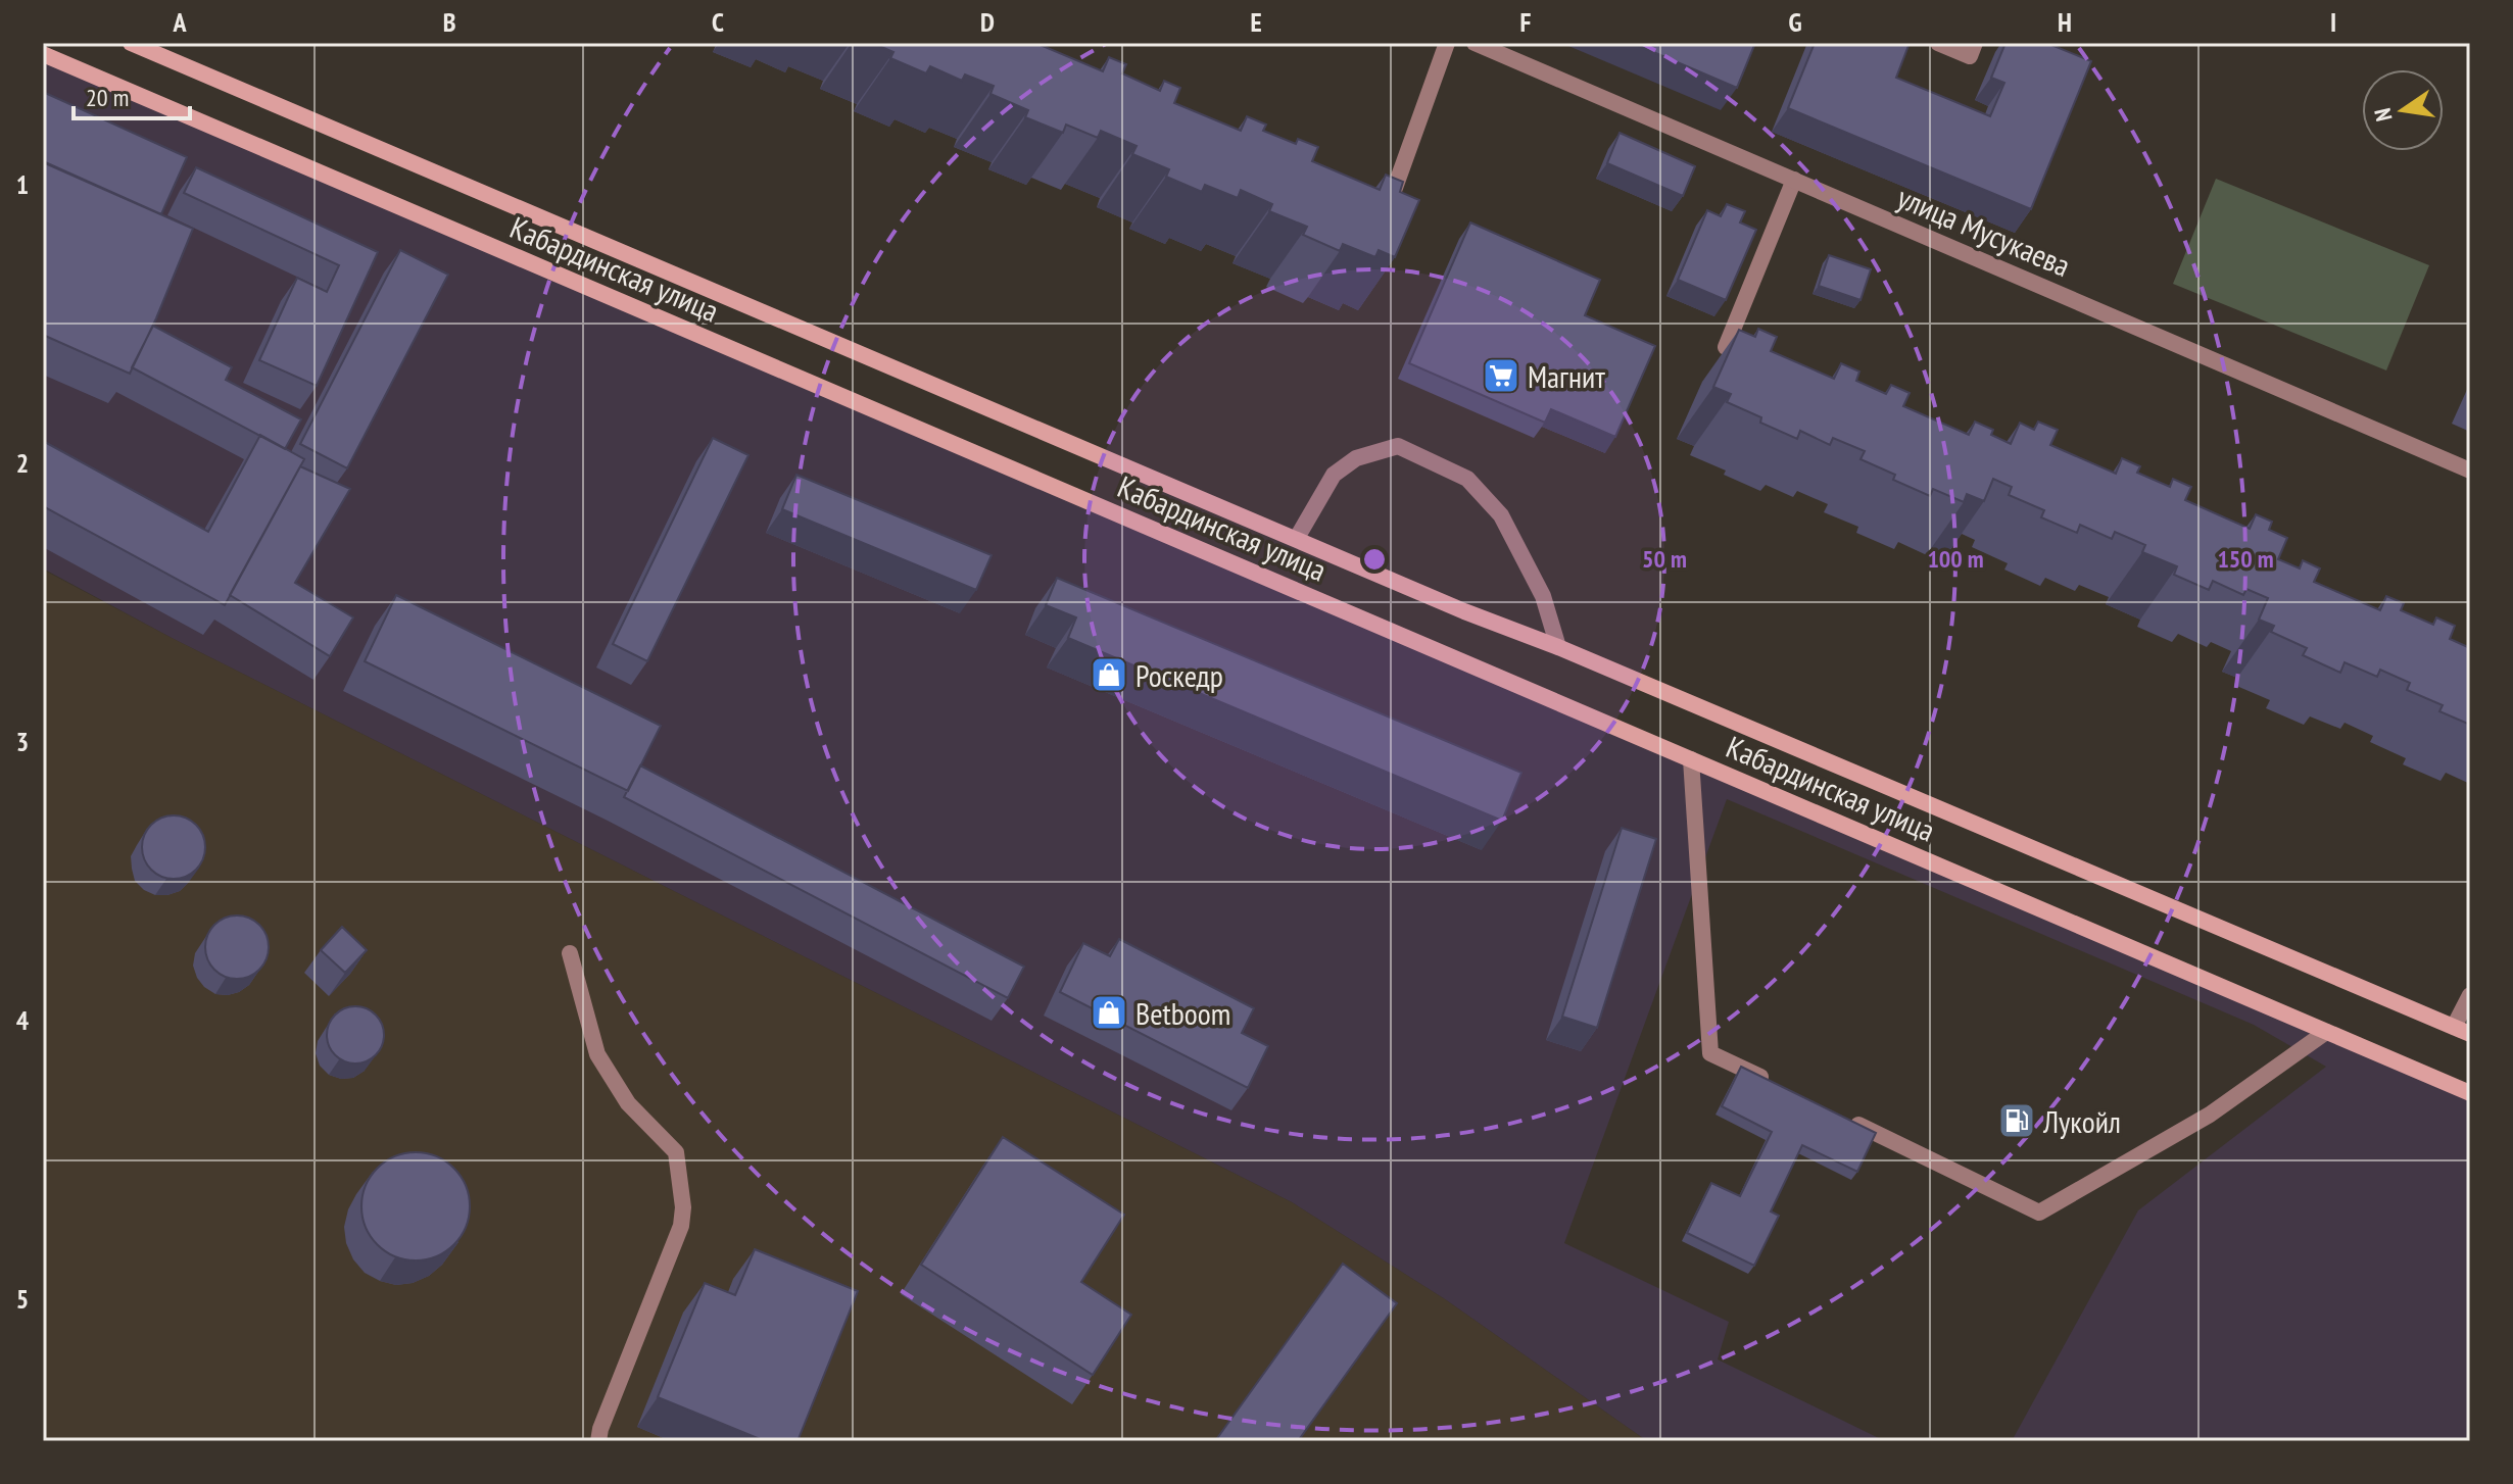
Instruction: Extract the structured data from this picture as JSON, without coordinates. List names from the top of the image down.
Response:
{
  "streets": {
    "main road": ["Кабардинская улица"],
    "street": ["улица Мусукаева"]
  },
  "places": {
    "supermarket": ["Магнит"],
    "shop": ["Роскедр", "Betboom"],
    "fuel station": ["Лукойл"]
  },
  "scale_bar": "20 m",
  "north": "left",
  "grid": {
    "columns": [
      "A",
      "B",
      "C",
      "D",
      "E",
      "F",
      "G",
      "H",
      "I"
    ],
    "rows": [
      "1",
      "2",
      "3",
      "4",
      "5"
    ]
  },
  "rings": ["50 m", "100 m", "150 m"]
}
